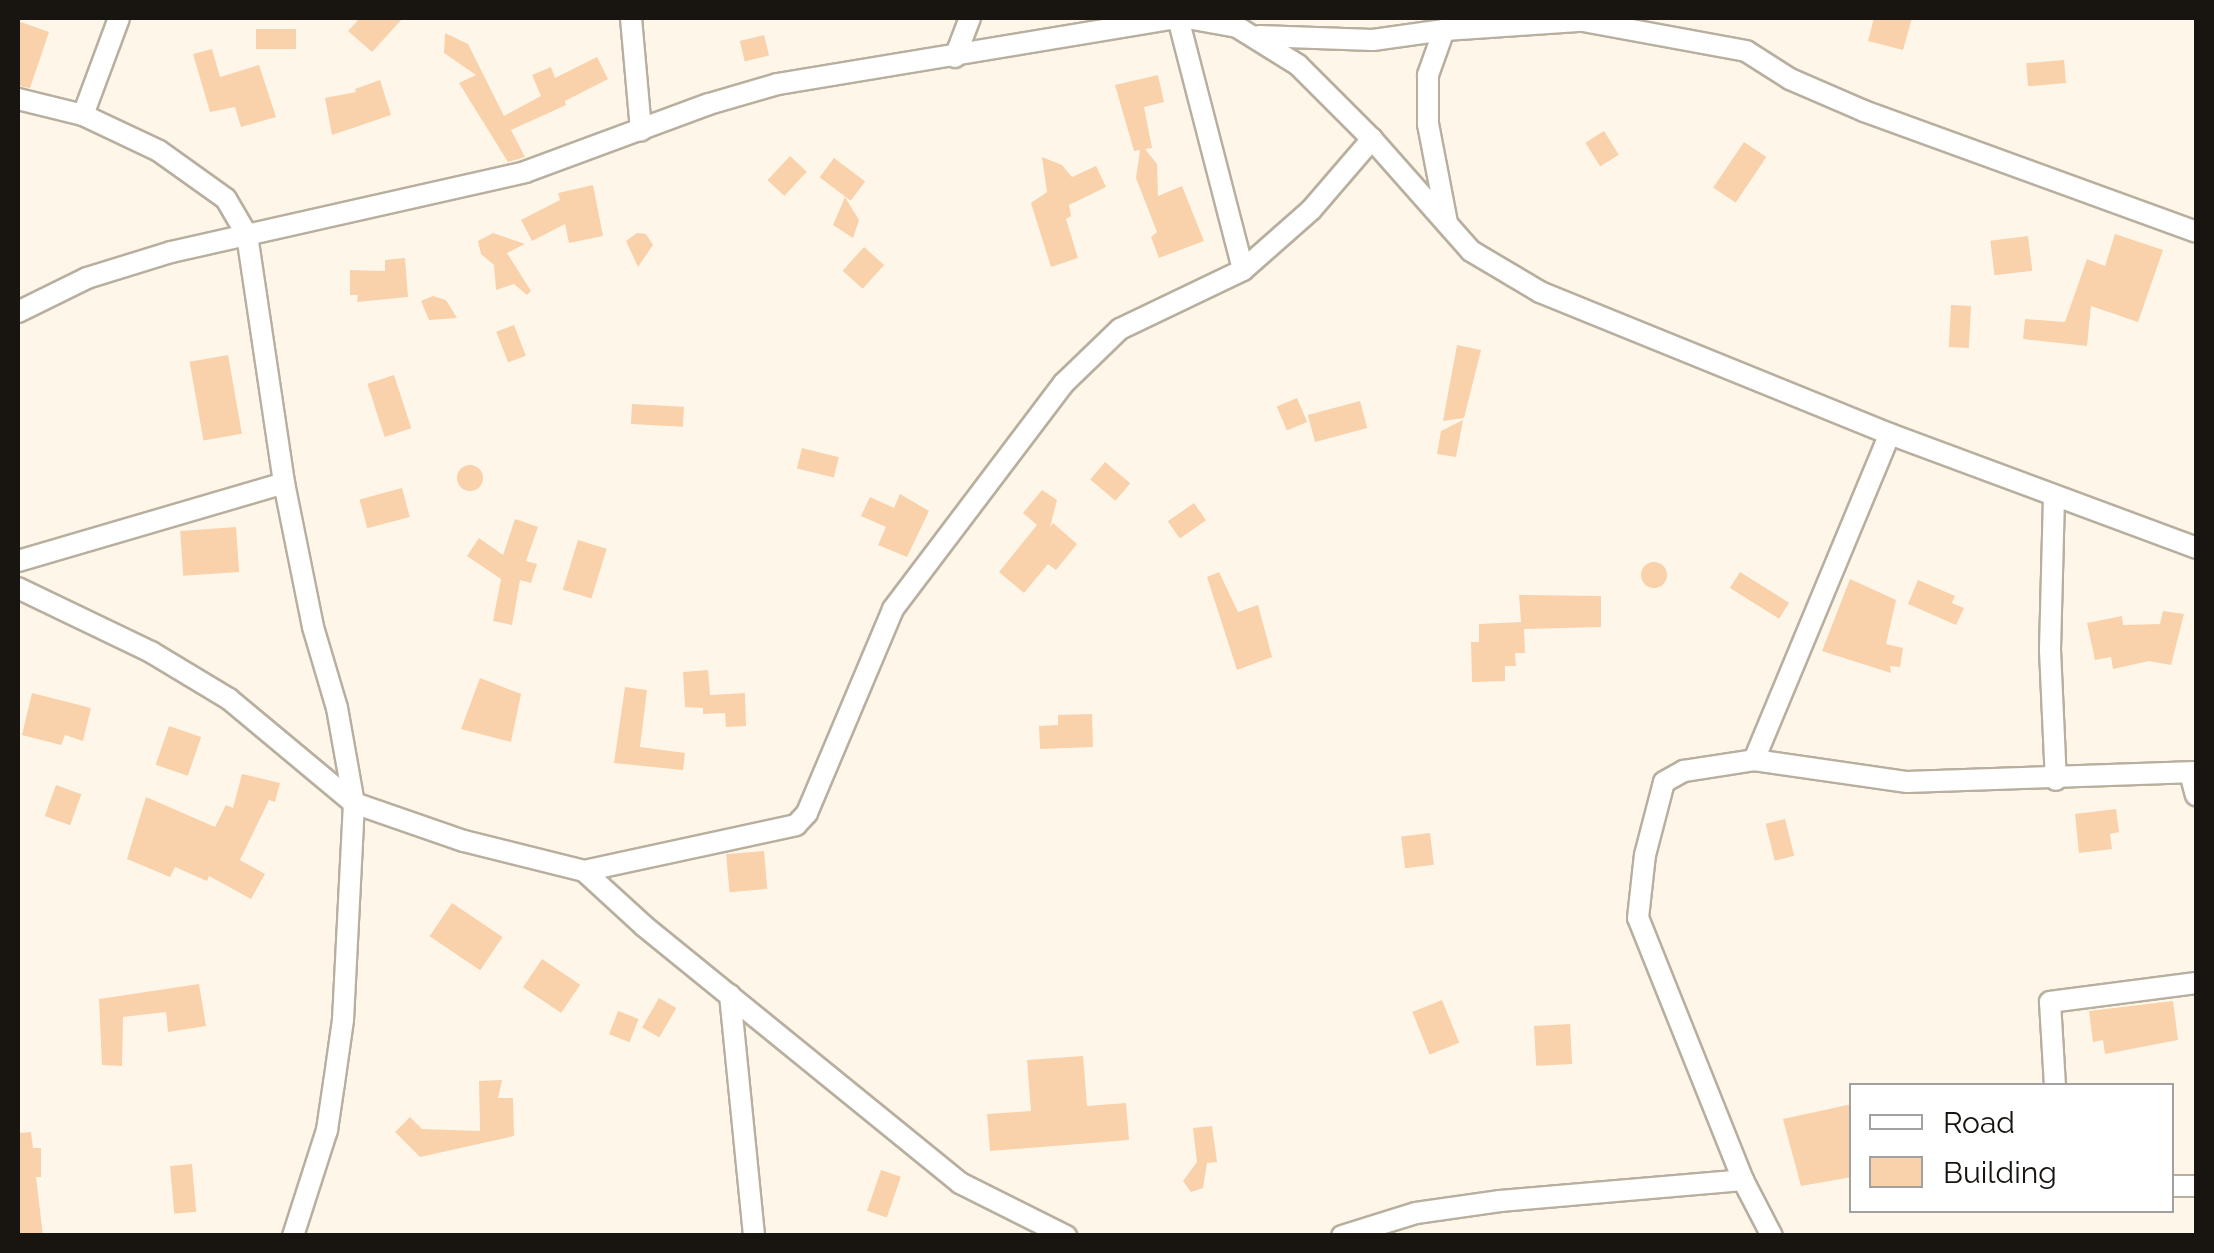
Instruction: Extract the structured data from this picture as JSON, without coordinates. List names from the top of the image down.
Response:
{
  "legend": ["Road", "Building"]
}
